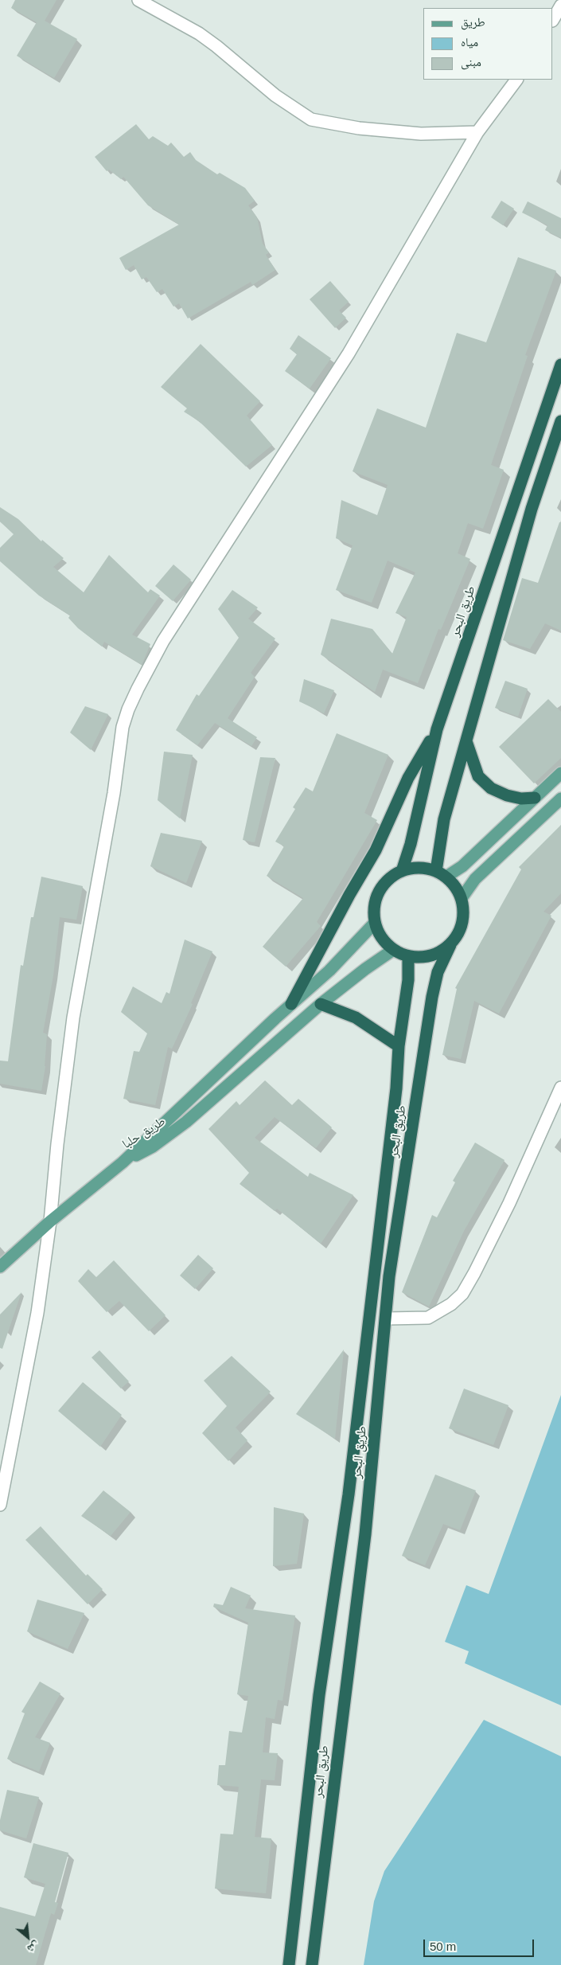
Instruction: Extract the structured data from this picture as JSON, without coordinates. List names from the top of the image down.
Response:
{
  "streets": {
    "highway": ["طريق البحر"],
    "main road": ["طريق حلبا"]
  },
  "crossings": [
    ["طريق البحر", "طريق حلبا"]
  ],
  "legend": ["طريق", "مياه", "مبنى"],
  "scale_bar": "50 m",
  "north": "bottom right"
}
